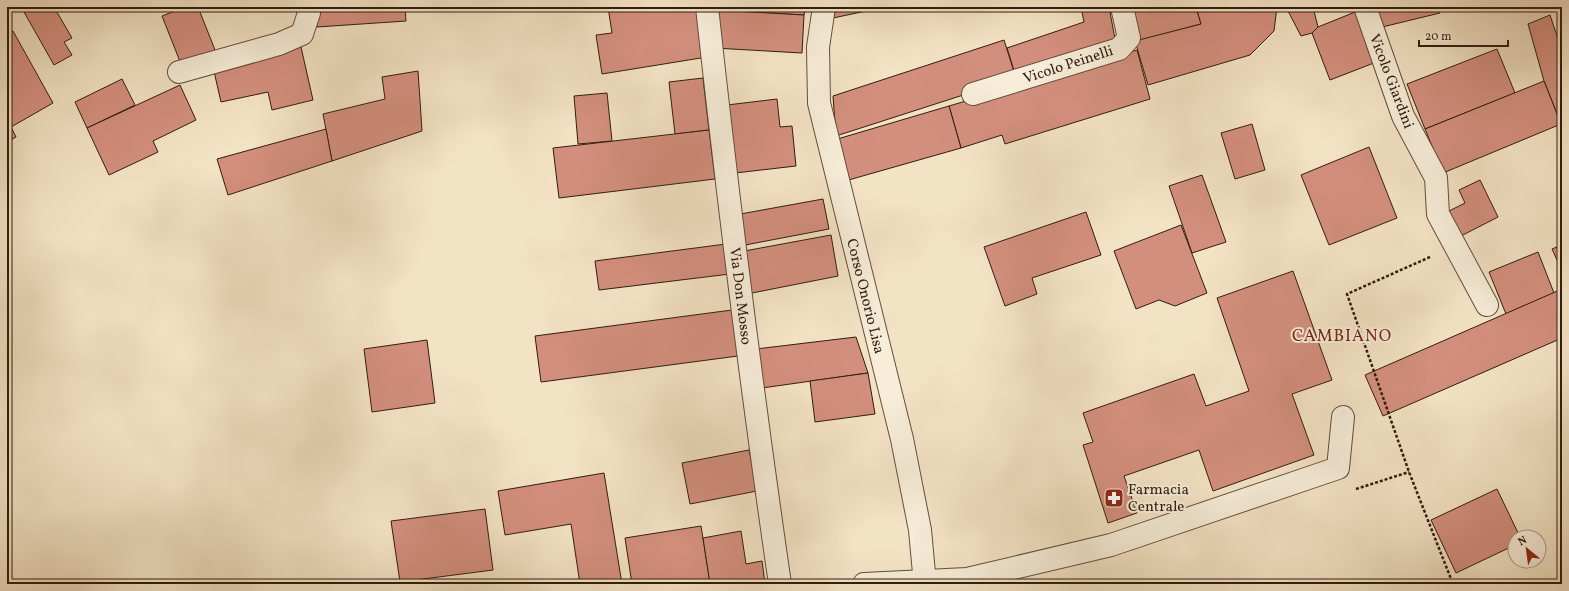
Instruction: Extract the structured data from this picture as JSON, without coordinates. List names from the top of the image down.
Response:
{
  "streets": {
    "street": [
      "Vicolo Peinelli",
      "Vicolo Giardini",
      "Via Don Mosso",
      "Corso Onorio Lisa"
    ]
  },
  "districts": ["CAMBIANO"],
  "places": {
    "pharmacy": ["Farmacia Centrale"]
  },
  "scale_bar": "20 m",
  "north": "top left"
}
